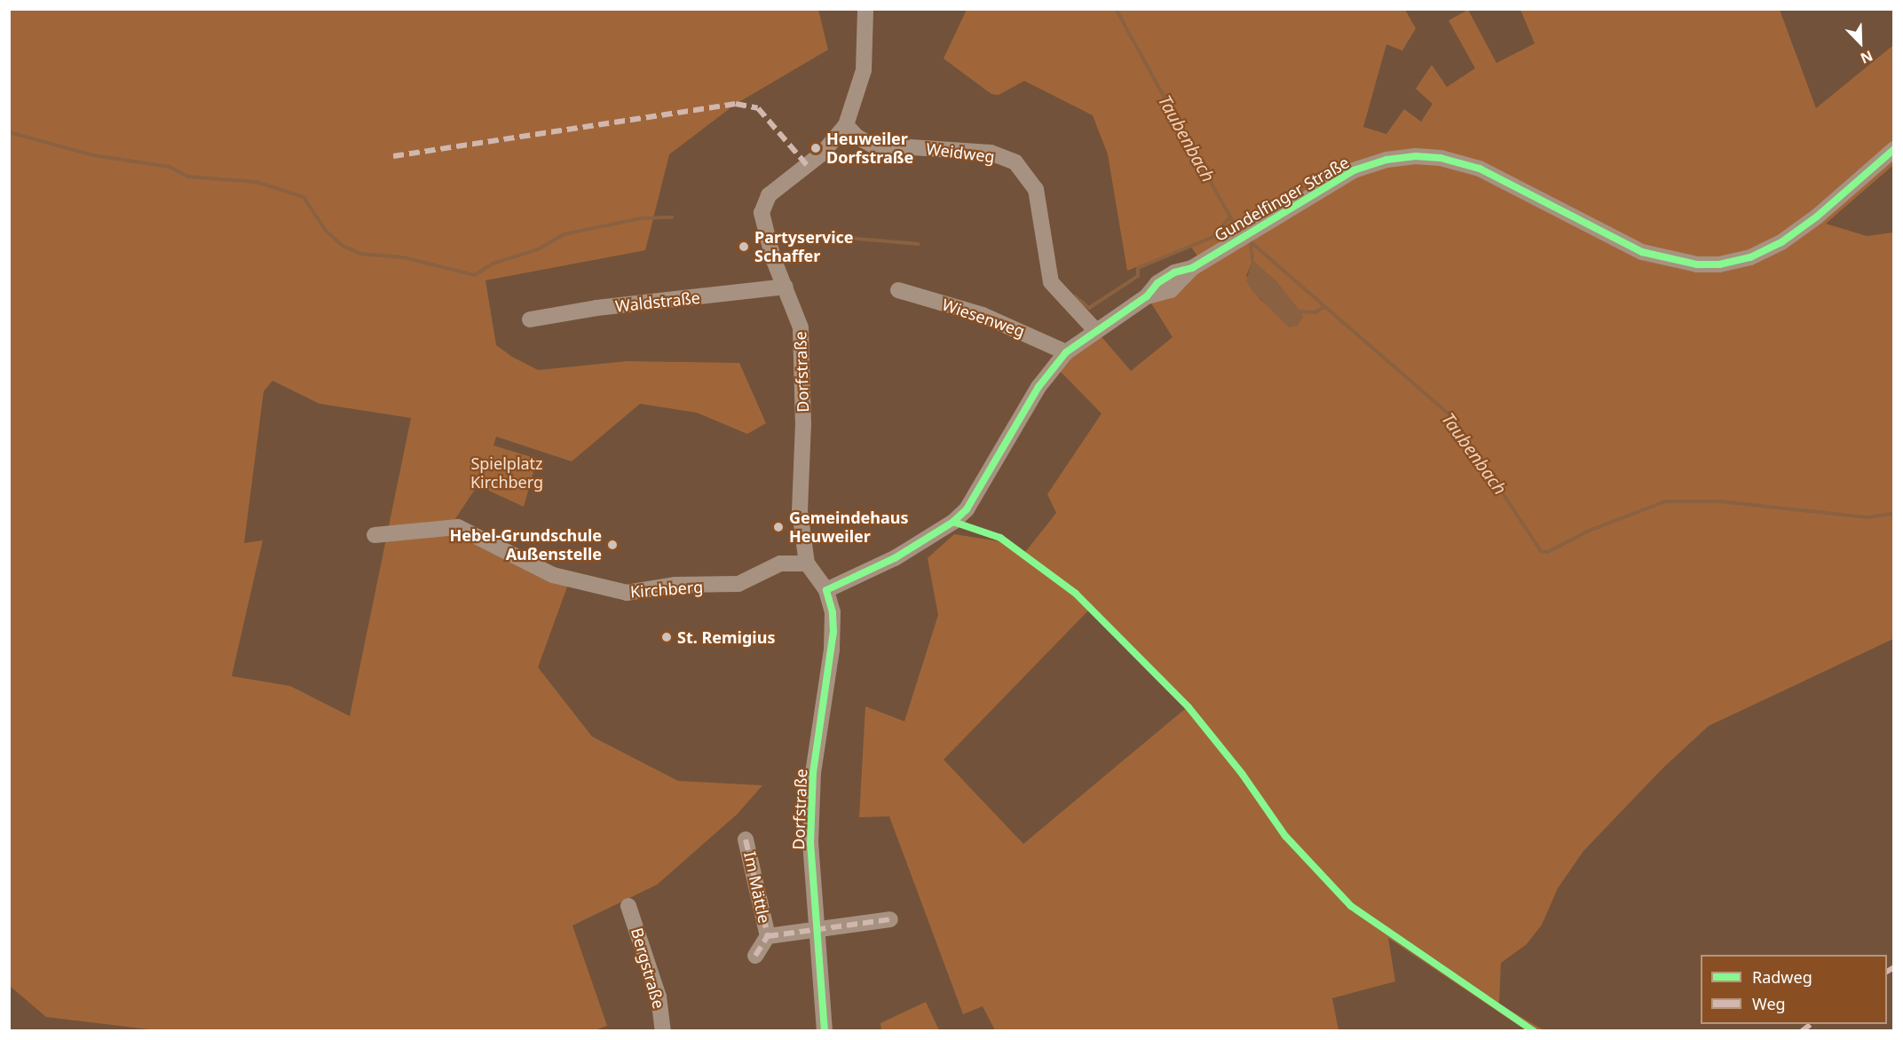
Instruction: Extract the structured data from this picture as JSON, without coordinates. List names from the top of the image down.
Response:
{
  "streets": {
    "street": [
      "Weidweg",
      "Gundelfinger Straße",
      "Waldstraße",
      "Wiesenweg",
      "Dorfstraße",
      "Kirchberg",
      "Im Mättle",
      "Bergstraße"
    ]
  },
  "crossings": [
    ["Weidweg", "Gundelfinger Straße"],
    ["Weidweg", "Dorfstraße"],
    ["Gundelfinger Straße", "Wiesenweg"],
    ["Gundelfinger Straße", "Dorfstraße"],
    ["Waldstraße", "Dorfstraße"],
    ["Dorfstraße", "Kirchberg"],
    ["Dorfstraße", "Im Mättle"]
  ],
  "water": ["Taubenbach"],
  "parks": ["Spielplatz Kirchberg"],
  "places": [
    "Heuweiler Dorfstraße",
    "Partyservice Schaffer",
    "Gemeindehaus Heuweiler",
    "Hebel-Grundschule Außenstelle",
    "St. Remigius"
  ],
  "legend": ["Radweg", "Weg"],
  "north": "bottom right"
}
